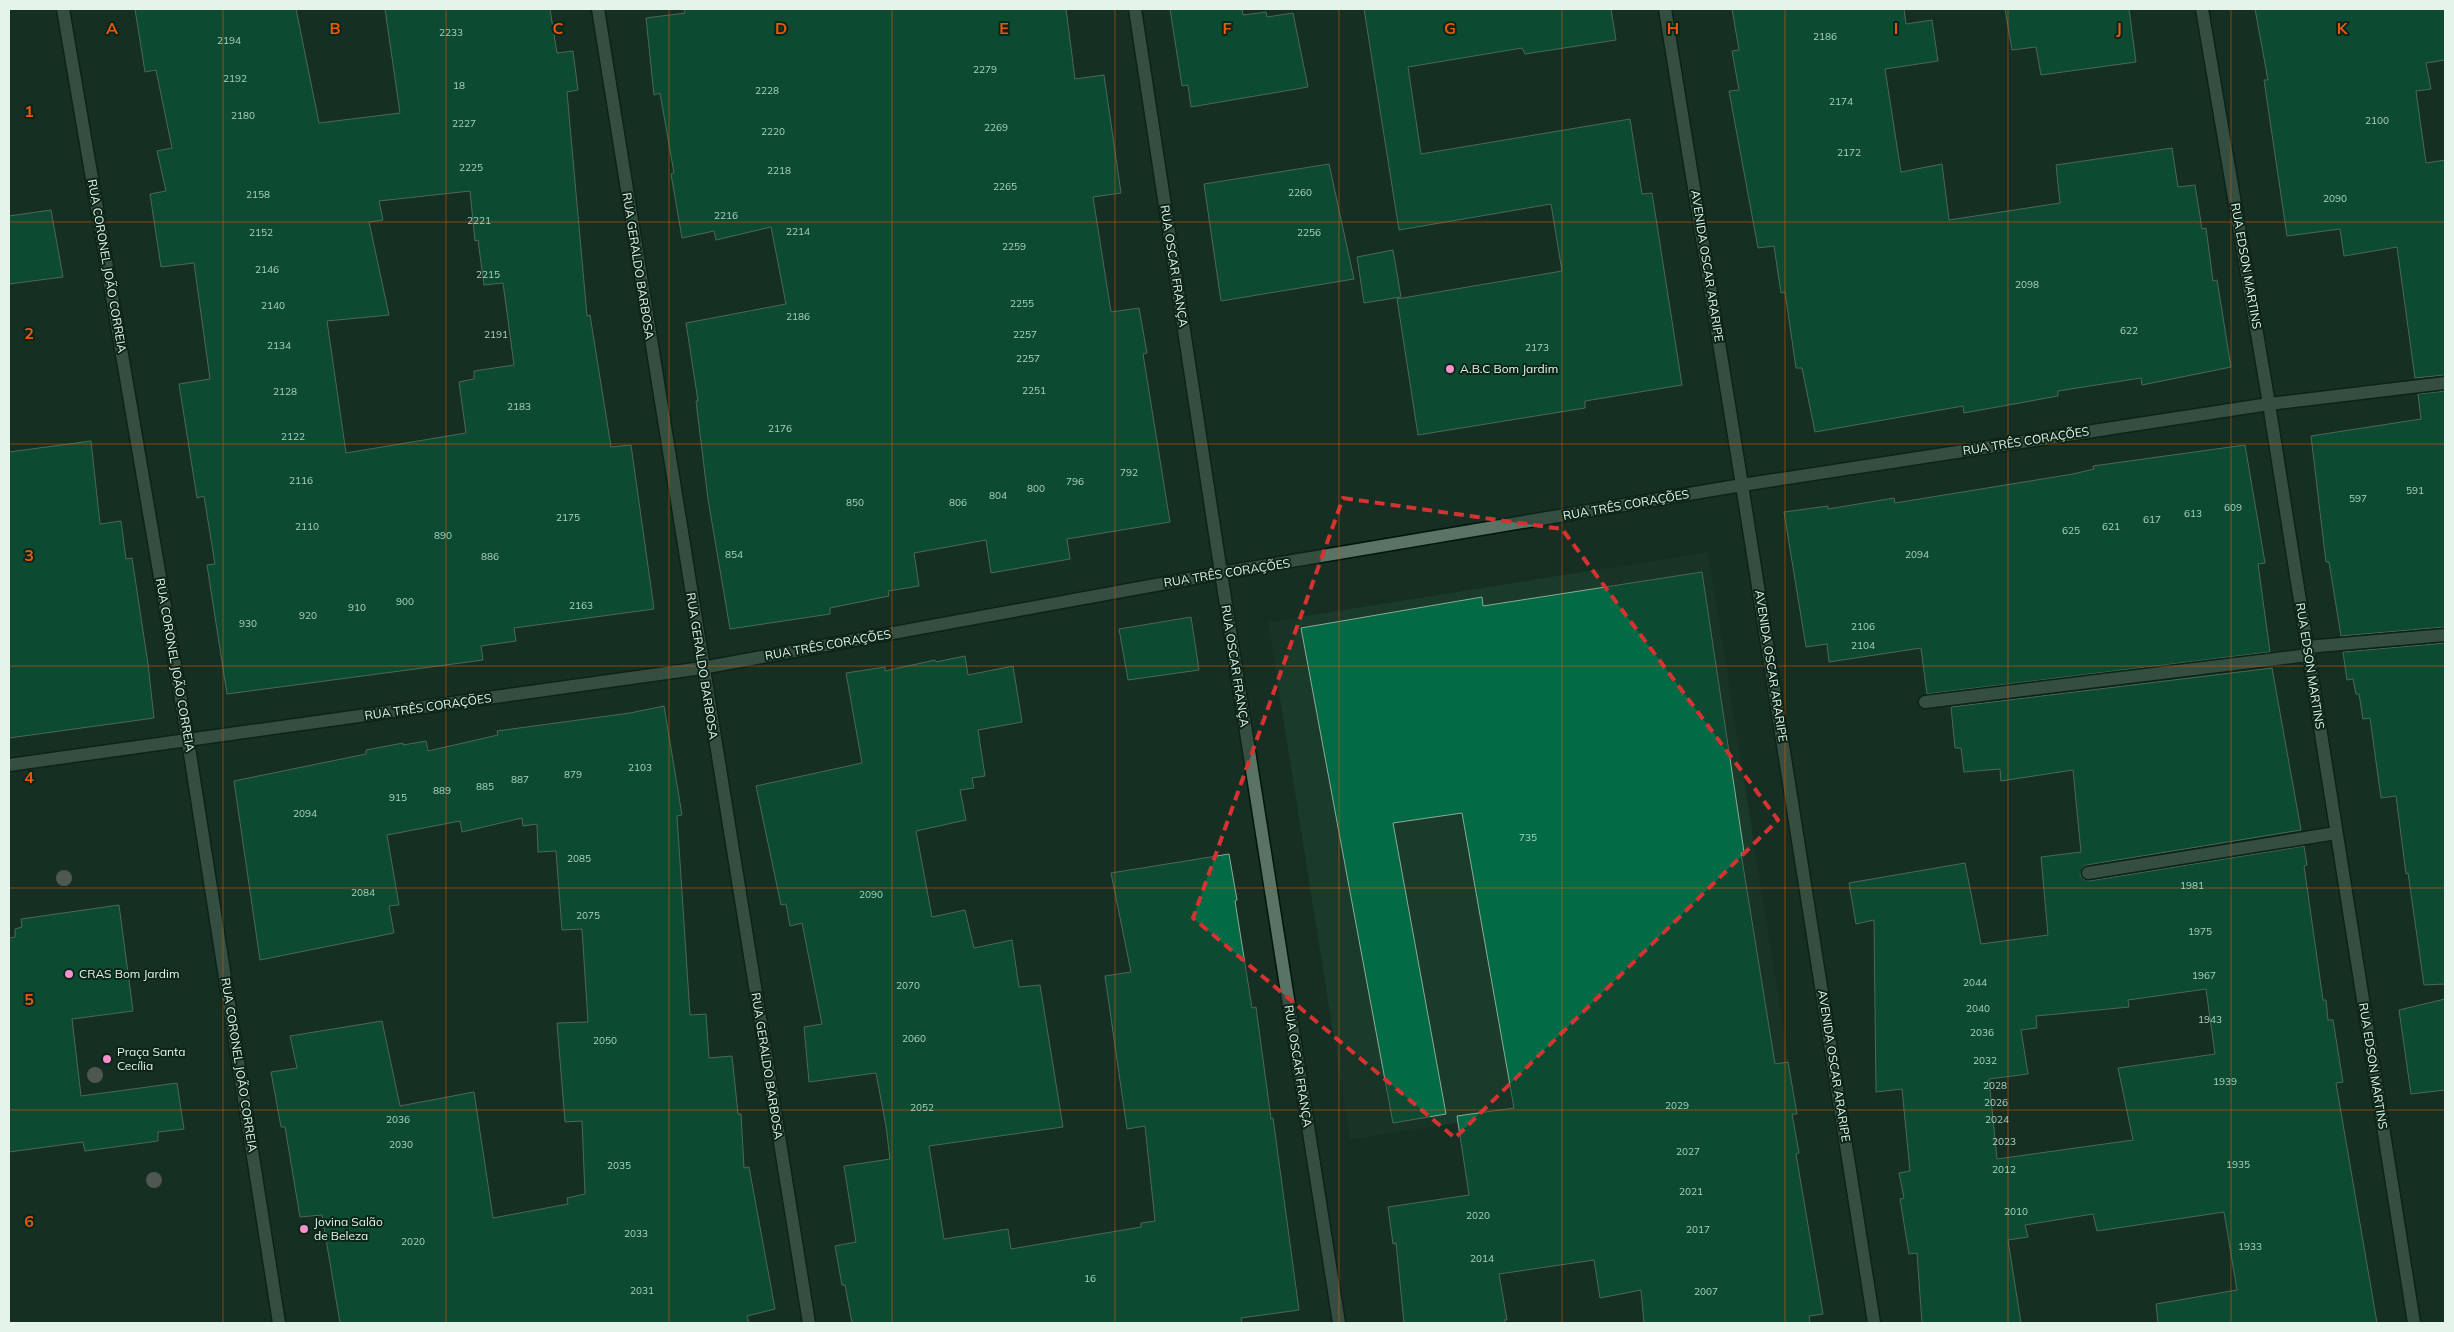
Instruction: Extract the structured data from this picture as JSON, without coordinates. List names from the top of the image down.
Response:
{
  "streets": {
    "street": [
      "RUA CORONEL JOÃO CORREIA",
      "RUA GERALDO BARBOSA",
      "RUA OSCAR FRANÇA",
      "AVENIDA OSCAR ARARIPE",
      "RUA EDSON MARTINS",
      "RUA TRÊS CORAÇÕES"
    ]
  },
  "crossings": [
    ["RUA CORONEL JOÃO CORREIA", "RUA TRÊS CORAÇÕES"],
    ["RUA GERALDO BARBOSA", "RUA TRÊS CORAÇÕES"],
    ["RUA OSCAR FRANÇA", "RUA TRÊS CORAÇÕES"],
    ["AVENIDA OSCAR ARARIPE", "RUA TRÊS CORAÇÕES"],
    ["RUA EDSON MARTINS", "RUA TRÊS CORAÇÕES"]
  ],
  "places": [
    "A.B.C Bom Jardim",
    "CRAS Bom Jardim",
    "Praça Santa Cecília",
    "Jovina Salão de Beleza"
  ],
  "house_numbers": [
    "2233",
    "2186",
    "2194",
    "2279",
    "2192",
    "18",
    "2228",
    "2174",
    "2180",
    "2100",
    "2227",
    "2269",
    "2220",
    "2172",
    "2225",
    "2218",
    "2265",
    "2260",
    "2158",
    "2090",
    "2216",
    "2221",
    "2214",
    "2152",
    "2256",
    "2259",
    "2146",
    "2215",
    "2098",
    "2255",
    "2140",
    "2186",
    "622",
    "2191",
    "2257",
    "2134",
    "2173",
    "2257",
    "2251",
    "2128",
    "2183",
    "2176",
    "2122",
    "792",
    "2116",
    "796",
    "800",
    "591",
    "804",
    "597",
    "850",
    "806",
    "609",
    "613",
    "2175",
    "617",
    "2110",
    "621",
    "625",
    "890",
    "854",
    "2094",
    "886",
    "900",
    "2163",
    "910",
    "920",
    "930",
    "2106",
    "2104",
    "2103",
    "879",
    "887",
    "885",
    "889",
    "915",
    "2094",
    "735",
    "2085",
    "1981",
    "2084",
    "2090",
    "2075",
    "1975",
    "1967",
    "2044",
    "2070",
    "2040",
    "1943",
    "2036",
    "2060",
    "2050",
    "2032",
    "1939",
    "2028",
    "2026",
    "2029",
    "2052",
    "2036",
    "2024",
    "2023",
    "2030",
    "2027",
    "1935",
    "2035",
    "2012",
    "2021",
    "2010",
    "2020",
    "2017",
    "2033",
    "2020",
    "1933",
    "2014",
    "16",
    "2031",
    "2007"
  ],
  "grid": {
    "columns": [
      "A",
      "B",
      "C",
      "D",
      "E",
      "F",
      "G",
      "H",
      "I",
      "J",
      "K"
    ],
    "rows": [
      "1",
      "2",
      "3",
      "4",
      "5",
      "6"
    ]
  }
}
